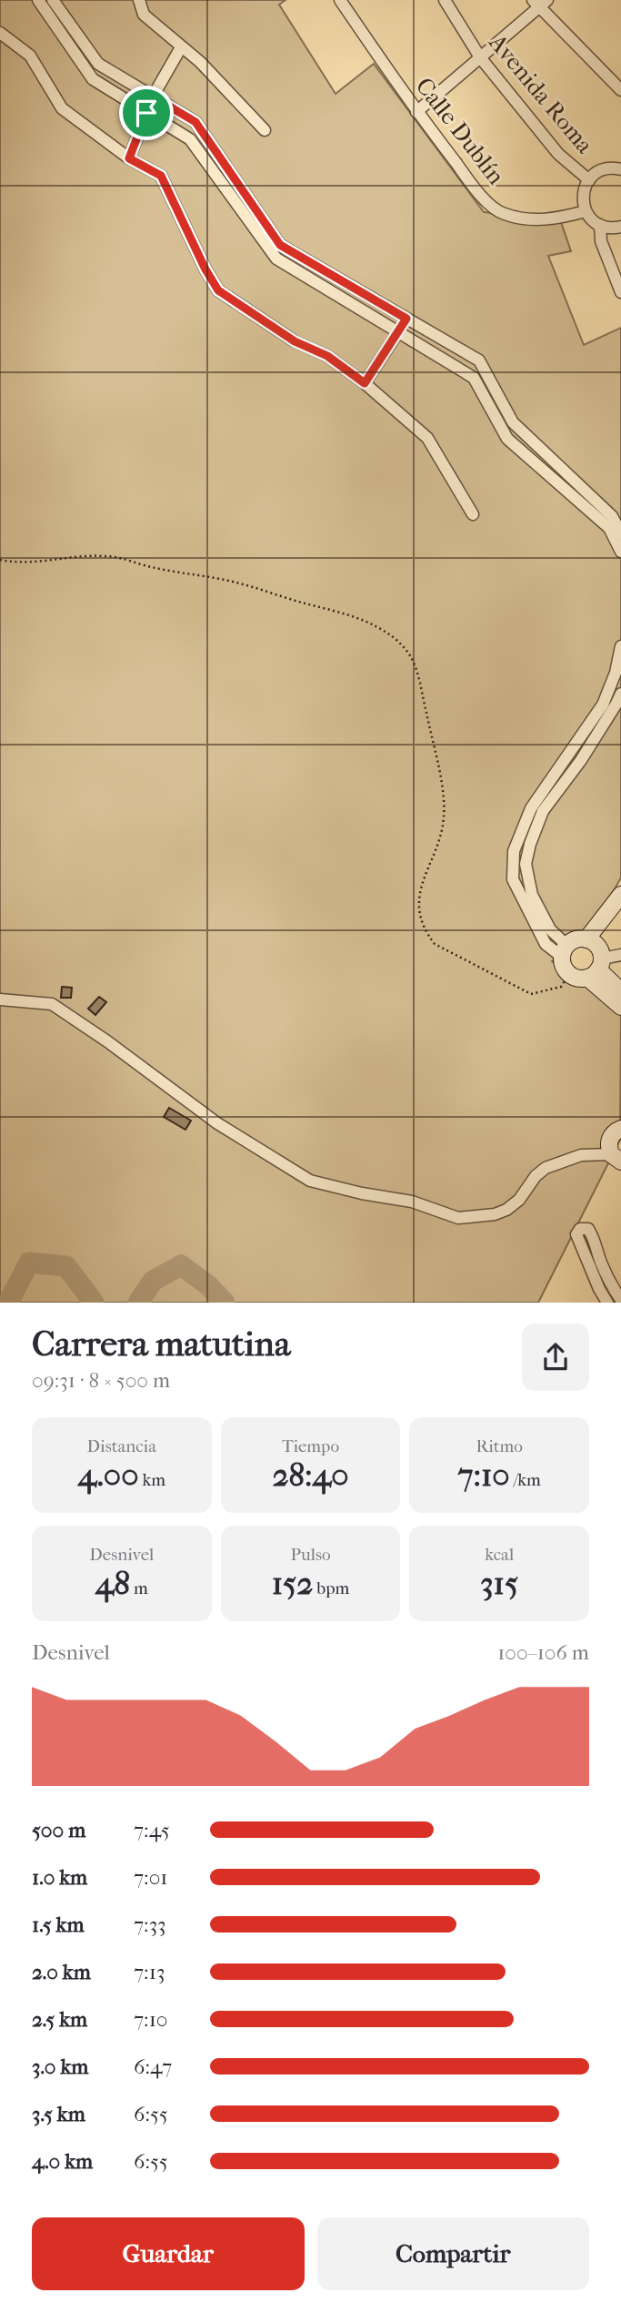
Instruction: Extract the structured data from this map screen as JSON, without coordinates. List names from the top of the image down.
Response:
{
  "streets": {
    "street": ["Avenida Roma", "Calle Dublín"]
  },
  "page": {
    "heading": ["Carrera matutina", "09:31 · 8 × 500 m"],
    "stats": [
      ["Distancia", "4.00 km"],
      ["Tiempo", "28:40"],
      ["Ritmo", "7:10 /km"],
      ["Desnivel", "48 m"],
      ["Pulso", "152 bpm"],
      ["kcal", "315"]
    ],
    "chart": ["Desnivel", "100–106 m"],
    "list": [
      {
        "name": "500 m",
        "note": "7:45"
      },
      {
        "name": "1.0 km",
        "note": "7:01"
      },
      {
        "name": "1.5 km",
        "note": "7:33"
      },
      {
        "name": "2.0 km",
        "note": "7:13"
      },
      {
        "name": "2.5 km",
        "note": "7:10"
      },
      {
        "name": "3.0 km",
        "note": "6:47"
      },
      {
        "name": "3.5 km",
        "note": "6:55"
      },
      {
        "name": "4.0 km",
        "note": "6:55"
      }
    ],
    "buttons": ["Guardar", "Compartir"]
  }
}
